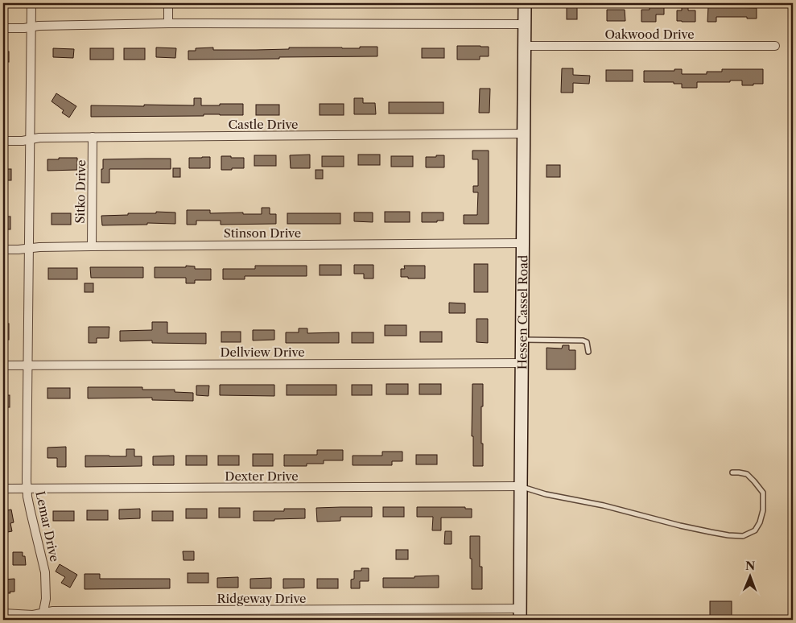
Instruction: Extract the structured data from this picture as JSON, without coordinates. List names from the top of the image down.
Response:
{
  "streets": {
    "main road": ["Hessen Cassel Road"],
    "street": [
      "Oakwood Drive",
      "Castle Drive",
      "Sitko Drive",
      "Stinson Drive",
      "Dellview Drive",
      "Dexter Drive",
      "Lemar Drive",
      "Ridgeway Drive"
    ]
  },
  "crossings": [
    ["Oakwood Drive", "Hessen Cassel Road"],
    ["Castle Drive", "Sitko Drive"],
    ["Castle Drive", "Hessen Cassel Road"],
    ["Castle Drive", "Lemar Drive"],
    ["Sitko Drive", "Stinson Drive"],
    ["Stinson Drive", "Hessen Cassel Road"],
    ["Stinson Drive", "Lemar Drive"],
    ["Hessen Cassel Road", "Dellview Drive"],
    ["Hessen Cassel Road", "Dexter Drive"],
    ["Hessen Cassel Road", "Ridgeway Drive"],
    ["Dellview Drive", "Lemar Drive"],
    ["Dexter Drive", "Lemar Drive"],
    ["Lemar Drive", "Ridgeway Drive"]
  ],
  "north": "top"
}
